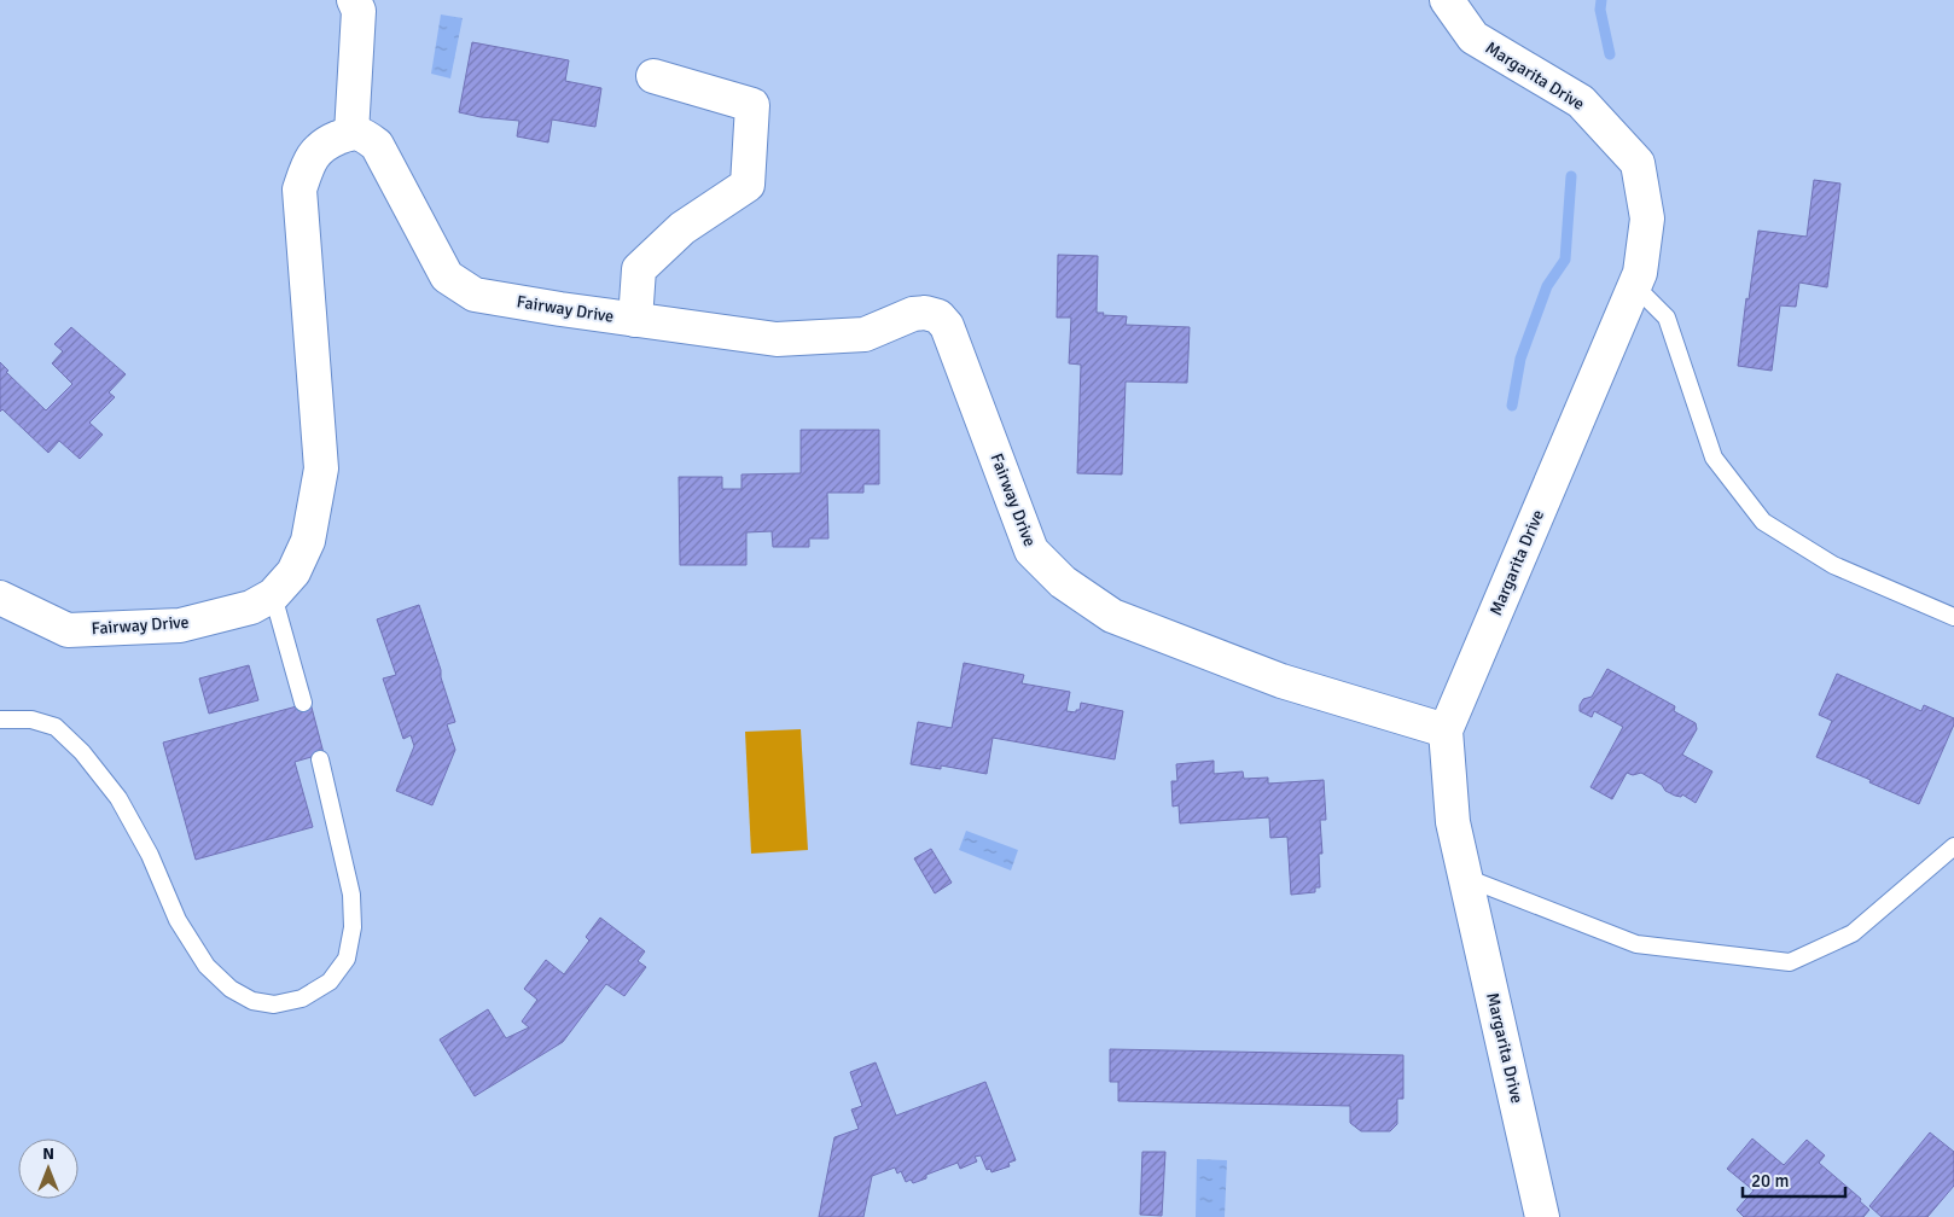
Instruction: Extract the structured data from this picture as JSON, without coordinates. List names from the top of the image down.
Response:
{
  "streets": {
    "street": ["Margarita Drive", "Fairway Drive"]
  },
  "crossings": [
    ["Margarita Drive", "Fairway Drive"]
  ],
  "scale_bar": "20 m",
  "north": "top"
}
